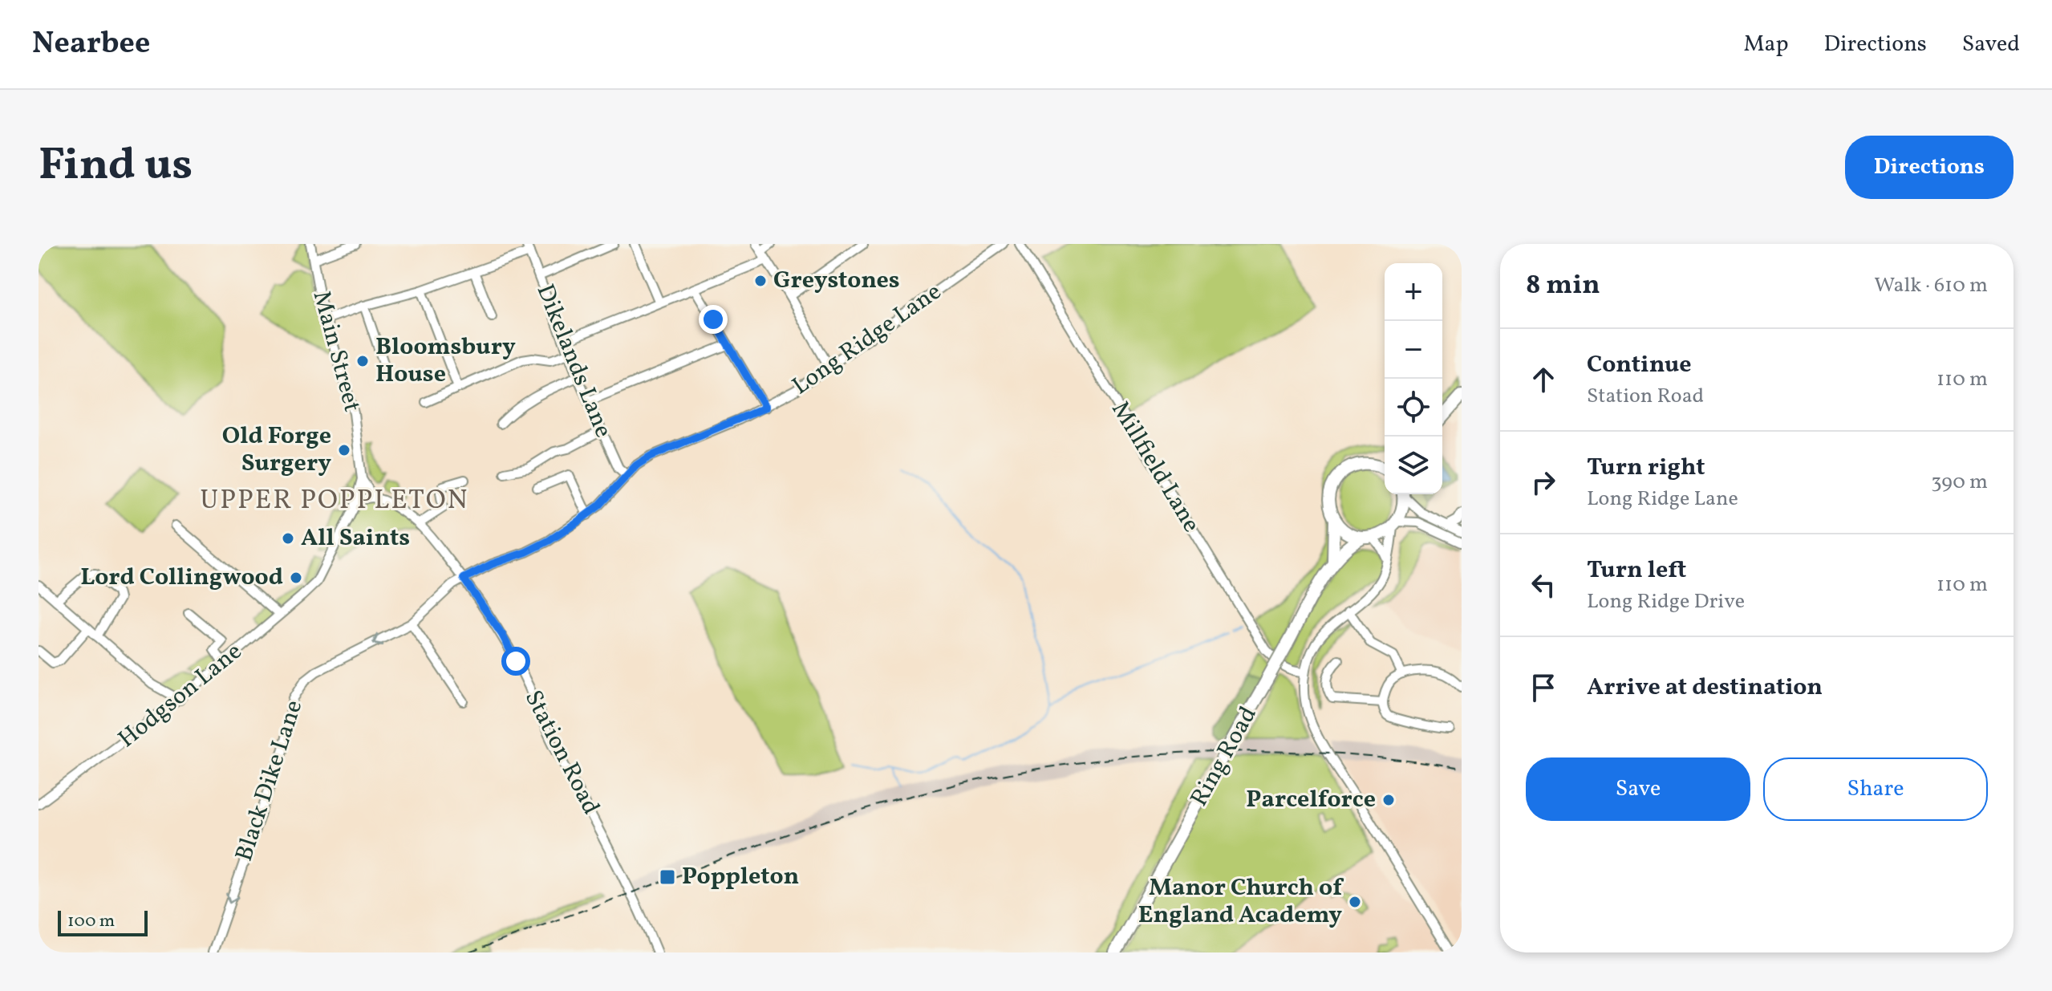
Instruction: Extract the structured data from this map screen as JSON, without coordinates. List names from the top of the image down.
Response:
{
  "streets": {
    "highway": ["Ring Road"],
    "street": [
      "Long Ridge Lane",
      "Main Street",
      "Dikelands Lane",
      "Millfield Lane",
      "Hodgson Lane",
      "Station Road",
      "Black Dike Lane"
    ]
  },
  "crossings": [
    ["Long Ridge Lane", "Dikelands Lane"],
    ["Long Ridge Lane", "Station Road"],
    ["Long Ridge Lane", "Black Dike Lane"],
    ["Station Road", "Black Dike Lane"]
  ],
  "one_way": ["Black Dike Lane"],
  "districts": ["UPPER POPPLETON"],
  "places": {
    "other": [
      "Greystones",
      "Bloomsbury House",
      "Old Forge Surgery",
      "All Saints",
      "Lord Collingwood",
      "Parcelforce",
      "Manor Church of England Academy"
    ],
    "transit": ["Poppleton"]
  },
  "scale_bar": "100 m",
  "page": {
    "header": "Nearbee",
    "nav": ["Map", "Directions", "Saved"],
    "title": "Find us",
    "buttons": [
      "Directions",
      ["Save", "Share"]
    ],
    "heading": ["8 min", "Walk · 610 m"],
    "map_buttons": ["+", "−"],
    "list": [
      ["Continue", "Station Road", "110 m"],
      ["Turn right", "Long Ridge Lane", "390 m"],
      ["Turn left", "Long Ridge Drive", "110 m"],
      "Arrive at destination"
    ],
    "scale": "100 m"
  }
}
